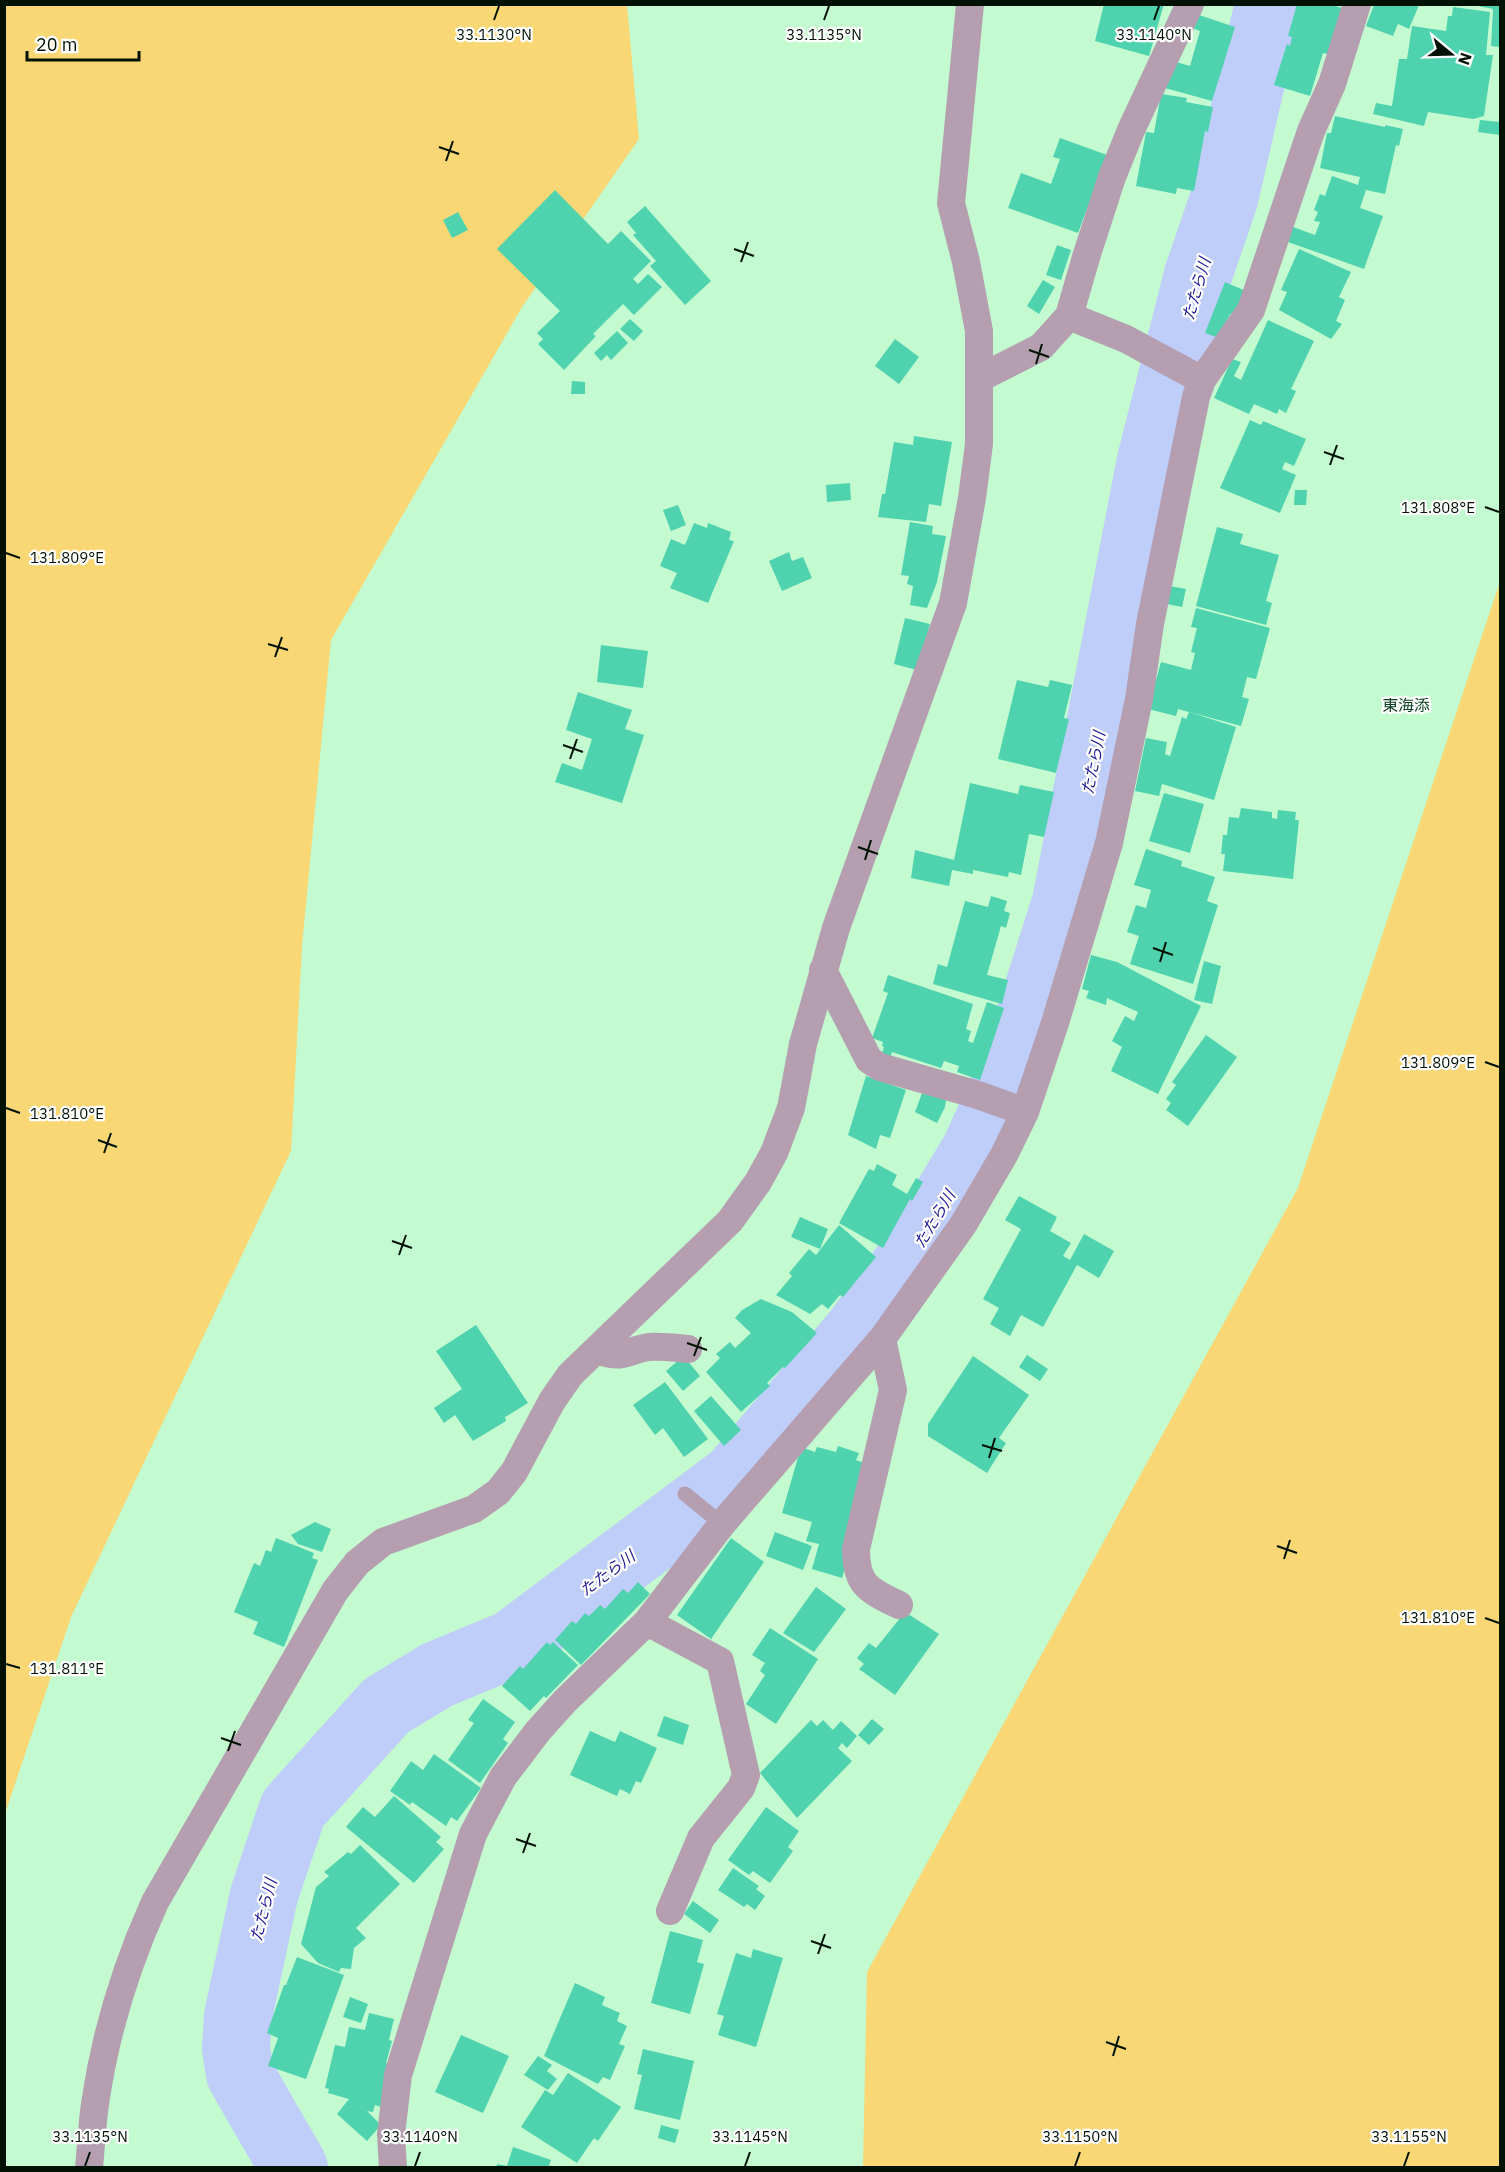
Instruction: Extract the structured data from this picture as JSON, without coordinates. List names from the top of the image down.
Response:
{
  "districts": ["東海添"],
  "water": ["たたら川"],
  "scale_bar": "20 m",
  "north": "right",
  "coordinates": [
    "33.1130°N",
    "33.1135°N",
    "33.1140°N",
    "131.808°E",
    "131.809°E",
    "131.810°E",
    "131.811°E",
    "33.1145°N",
    "33.1150°N",
    "33.1155°N"
  ]
}
